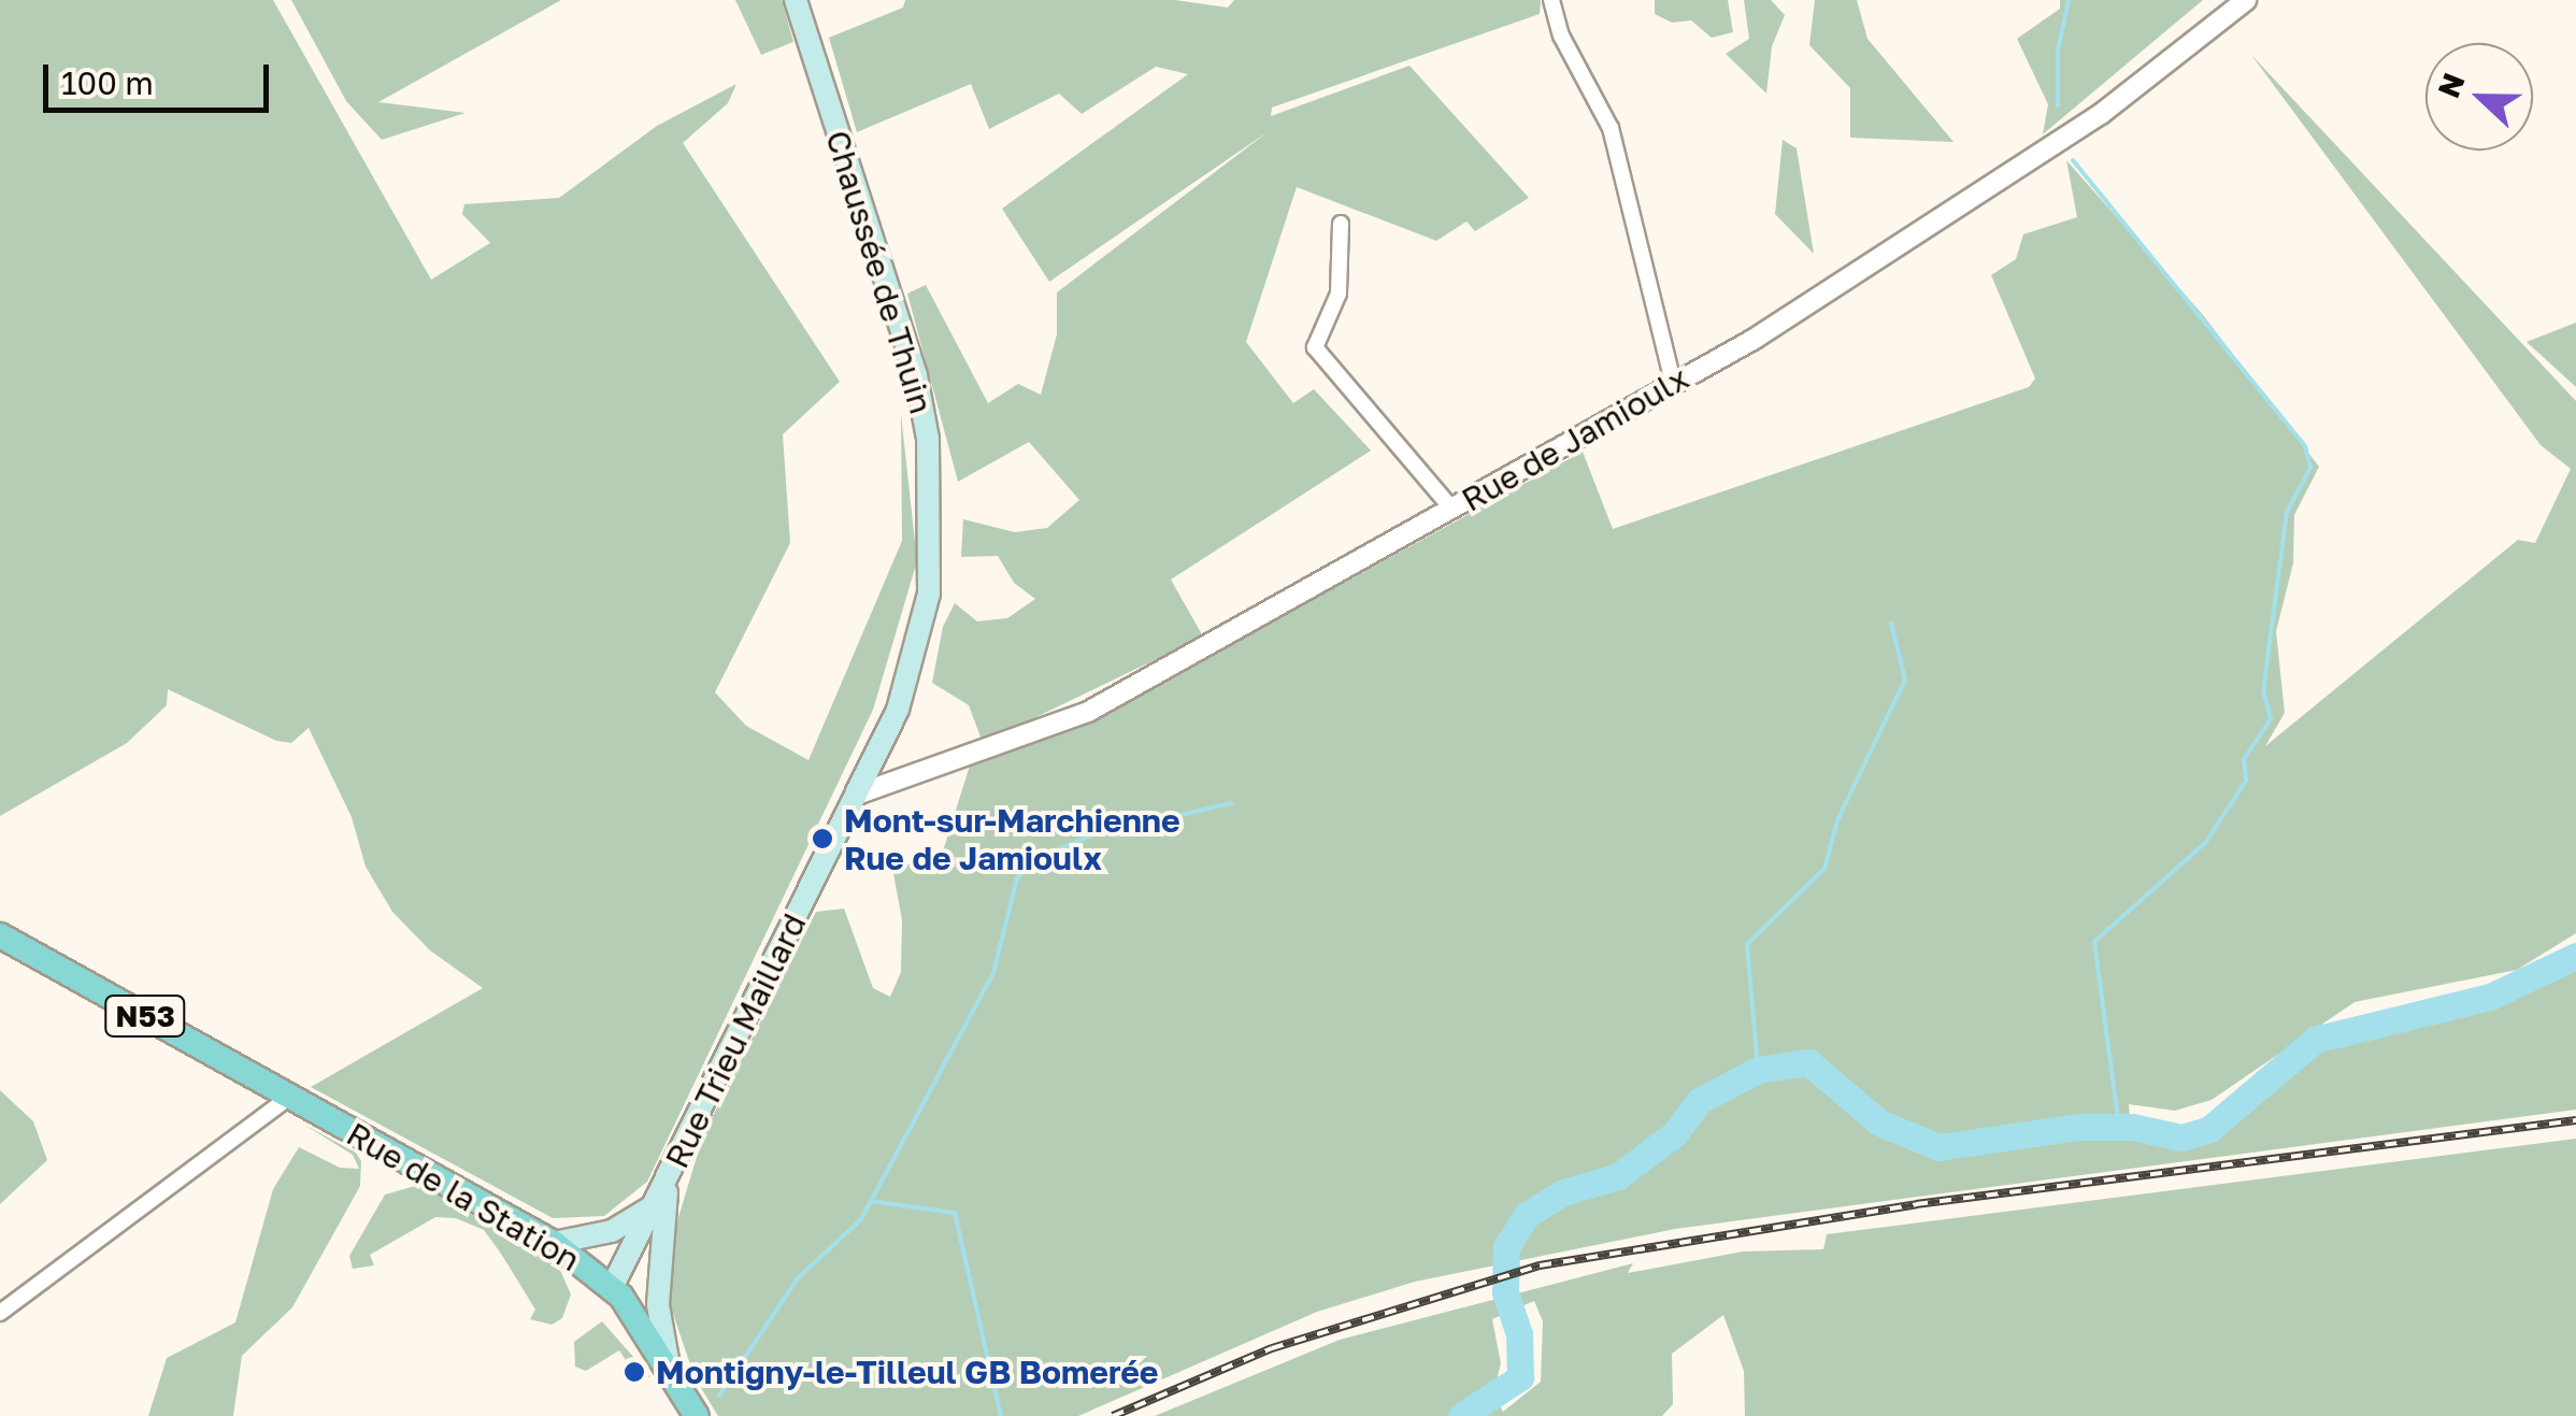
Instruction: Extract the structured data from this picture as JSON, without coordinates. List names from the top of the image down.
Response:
{
  "streets": {
    "main road": [
      "Chaussée de Thuin",
      "N53",
      "Rue Trieu Maillard",
      "Rue de la Station"
    ],
    "street": ["Rue de Jamioulx"]
  },
  "crossings": [
    ["Chaussée de Thuin", "Rue de Jamioulx"],
    ["Chaussée de Thuin", "Rue Trieu Maillard"],
    ["Rue de Jamioulx", "Rue Trieu Maillard"],
    ["N53", "Rue de la Station"],
    ["Rue Trieu Maillard", "Rue de la Station"]
  ],
  "places": ["Mont-sur-Marchienne Rue de Jamioulx", "Montigny-le-Tilleul GB Bomerée"],
  "scale_bar": "100 m",
  "north": "left"
}
